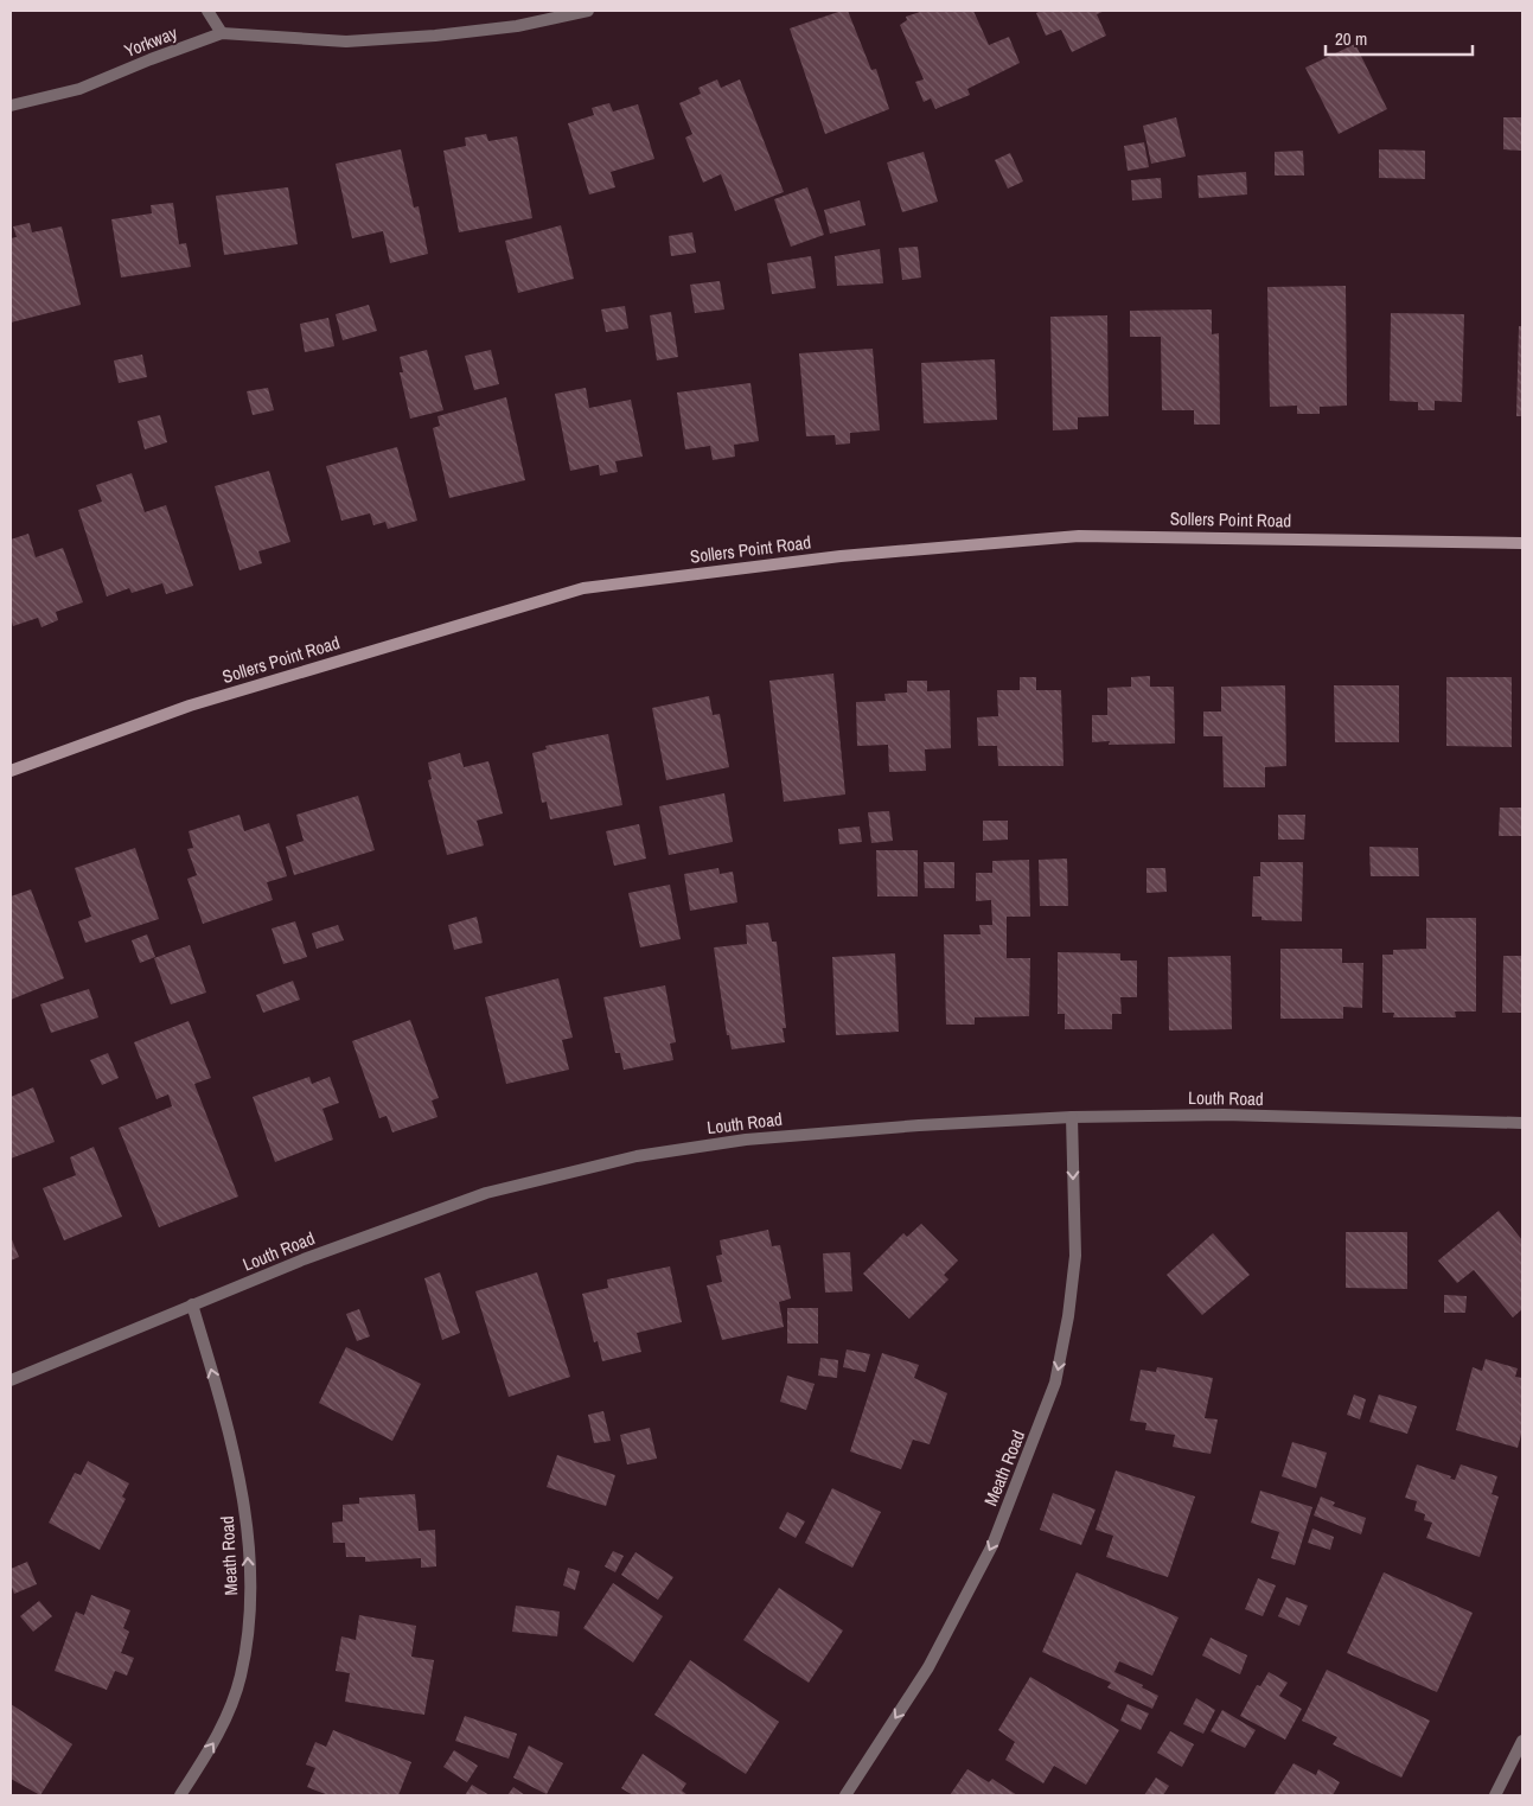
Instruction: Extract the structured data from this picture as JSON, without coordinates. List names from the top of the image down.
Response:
{
  "streets": {
    "main road": ["Sollers Point Road"],
    "street": ["Yorkway", "Louth Road", "Meath Road"]
  },
  "crossings": [
    ["Louth Road", "Meath Road"]
  ],
  "scale_bar": "20 m"
}
